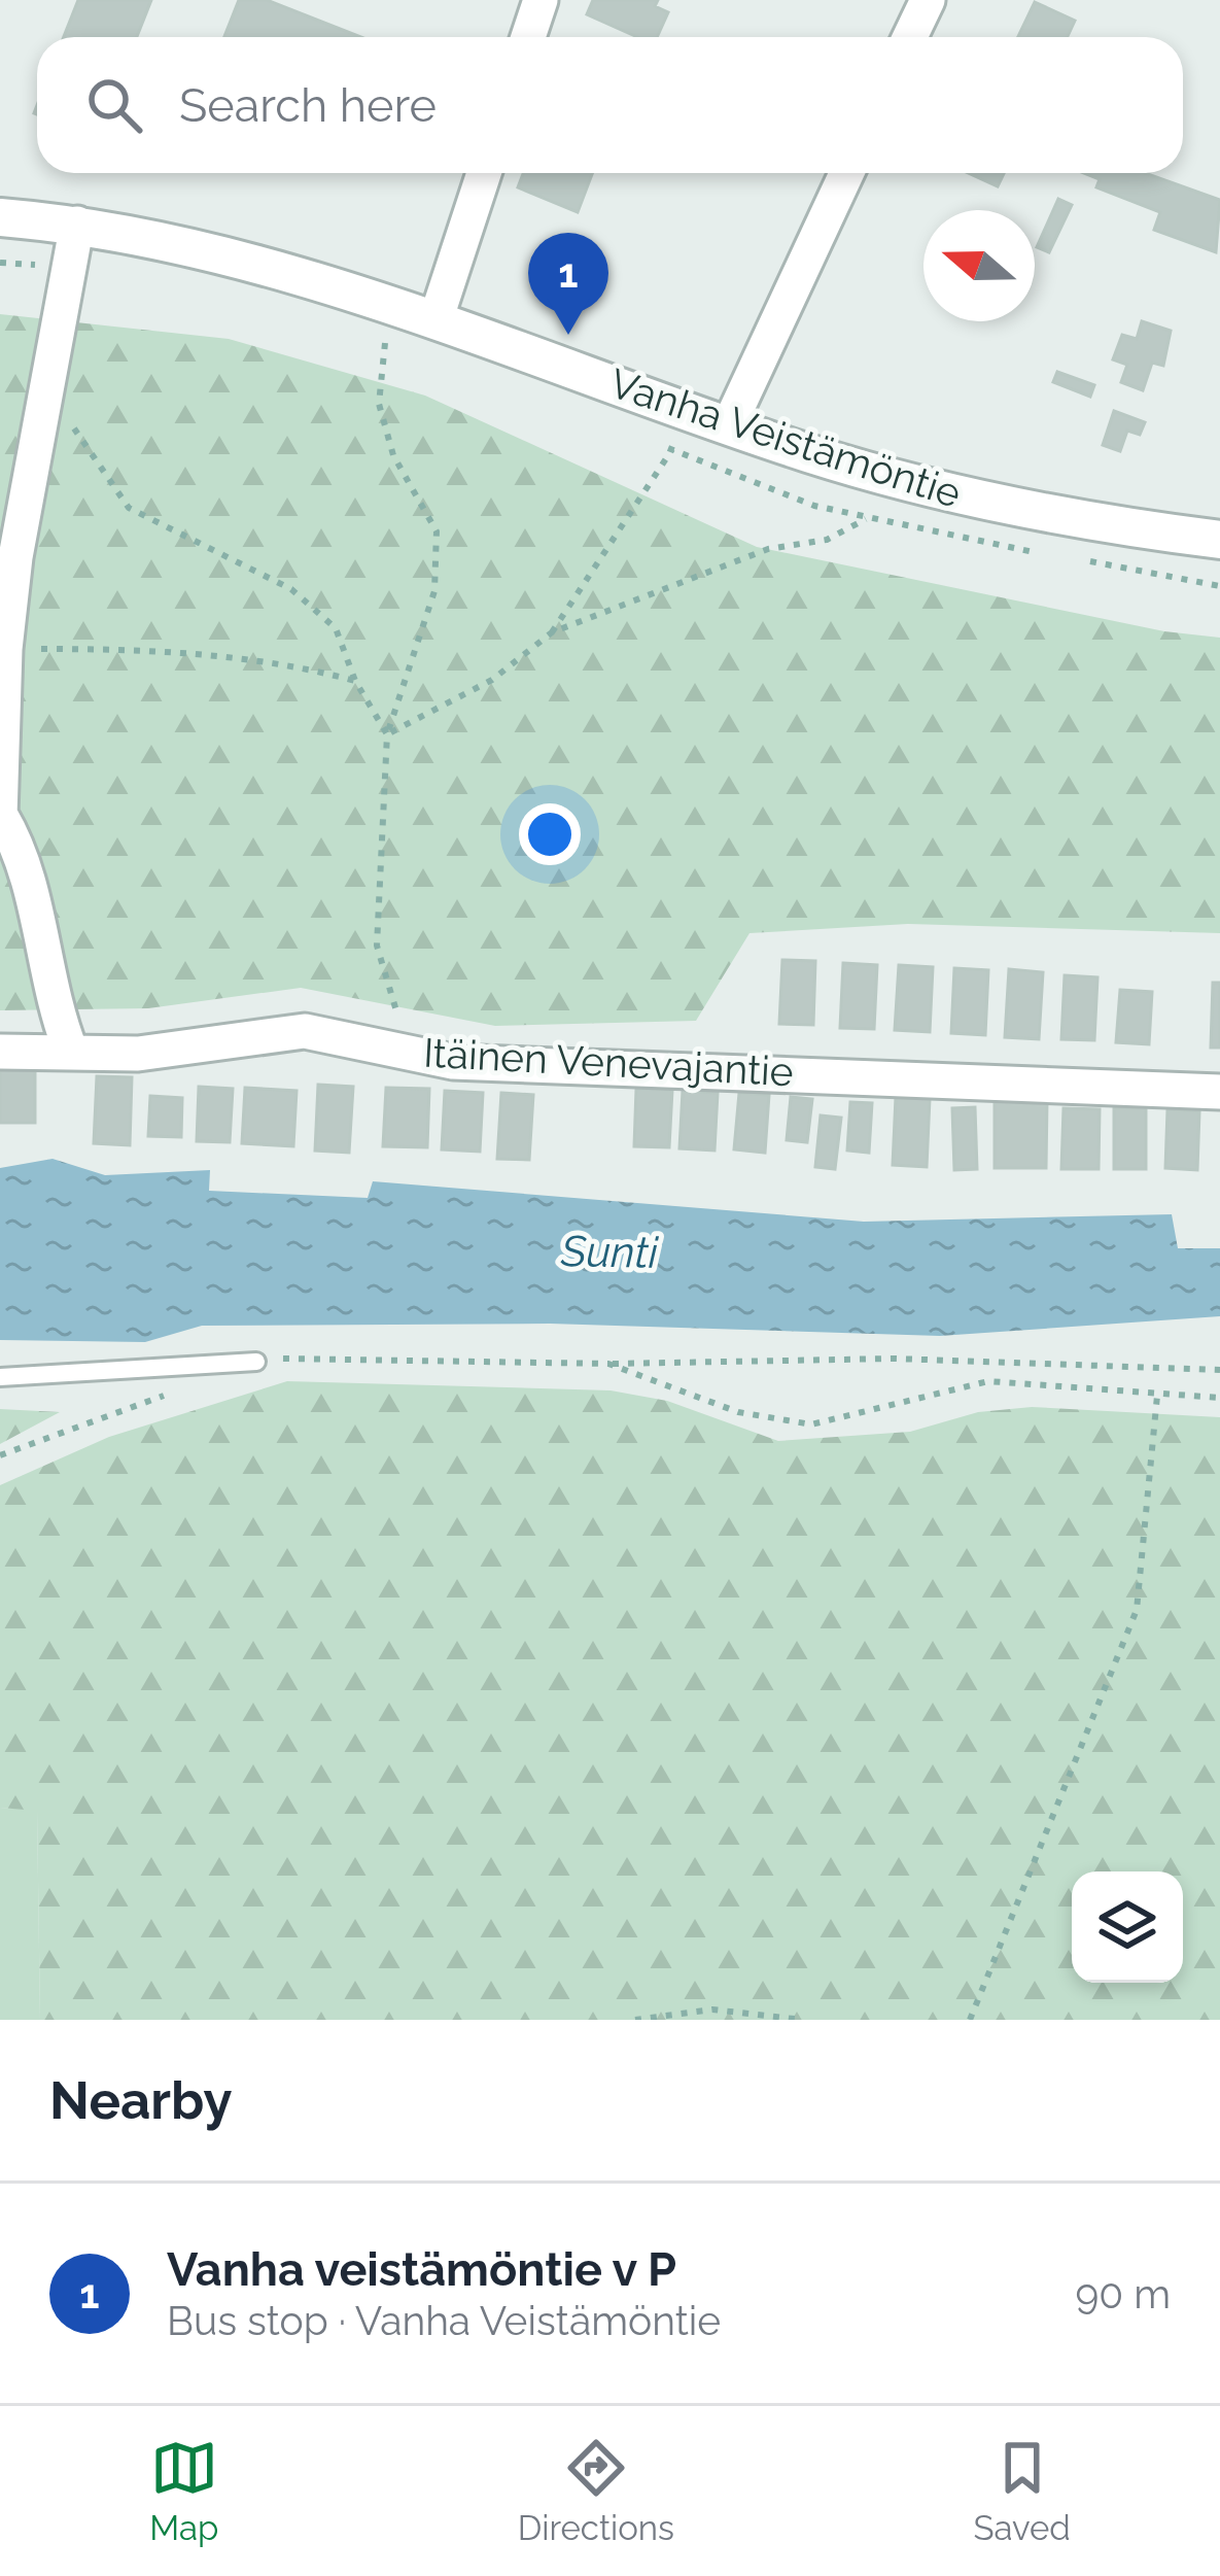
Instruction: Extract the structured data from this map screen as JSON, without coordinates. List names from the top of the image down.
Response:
{
  "streets": {
    "street": ["Vanha Veistämöntie", "Itäinen Venevajantie"]
  },
  "water": ["Sunti"],
  "north": "left",
  "page": {
    "search": "Search here",
    "pins": "1",
    "heading": "Nearby",
    "list": [
      {
        "mark": "1",
        "name": "Vanha veistämöntie v P",
        "note": "Bus stop · Vanha Veistämöntie",
        "value": "90 m"
      }
    ],
    "nav": ["Map", "Directions", "Saved"]
  }
}
